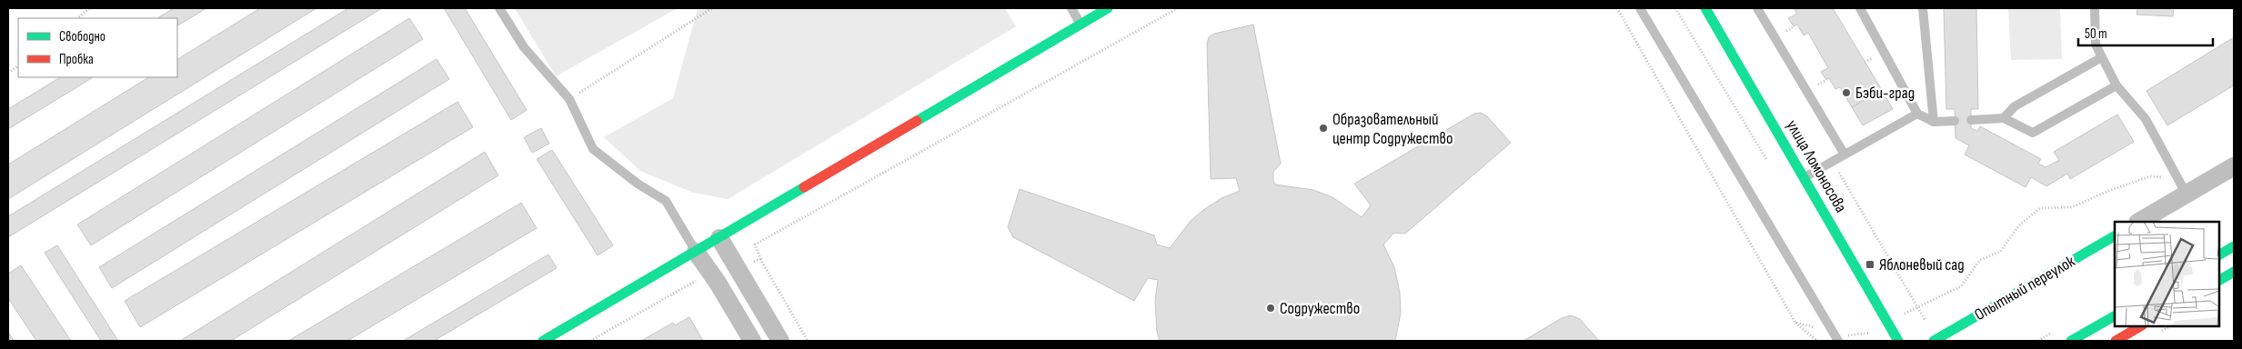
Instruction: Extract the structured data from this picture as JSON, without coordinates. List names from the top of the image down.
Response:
{
  "streets": {
    "street": ["улица Ломоносова", "Опытный переулок"]
  },
  "places": {
    "other": ["Бэби-град", "Образовательный центр Содружество", "Содружество"],
    "transit": ["Яблоневый сад"]
  },
  "legend": ["Свободно", "Пробка"],
  "scale_bar": "50 m"
}
